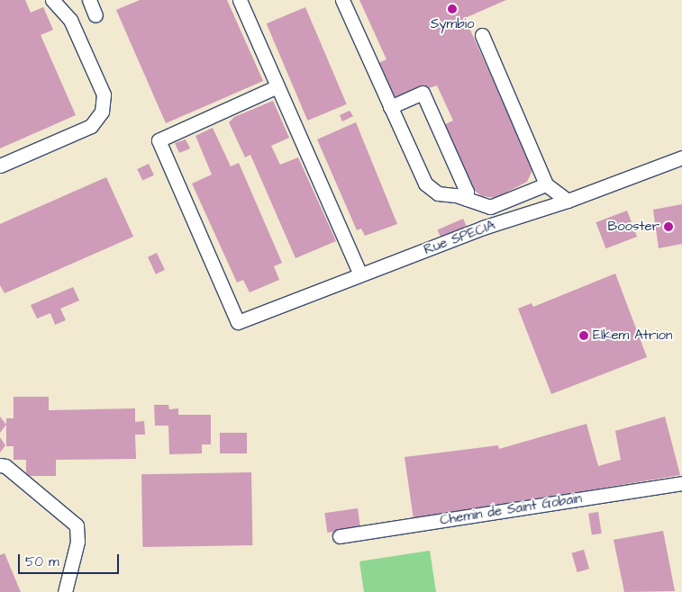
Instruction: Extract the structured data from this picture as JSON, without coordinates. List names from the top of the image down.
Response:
{
  "streets": {
    "street": ["Rue SPECIA", "Chemin de Saint Gobain"]
  },
  "places": ["Symbio", "Booster", "Elkem Atrion"],
  "scale_bar": "50 m"
}
